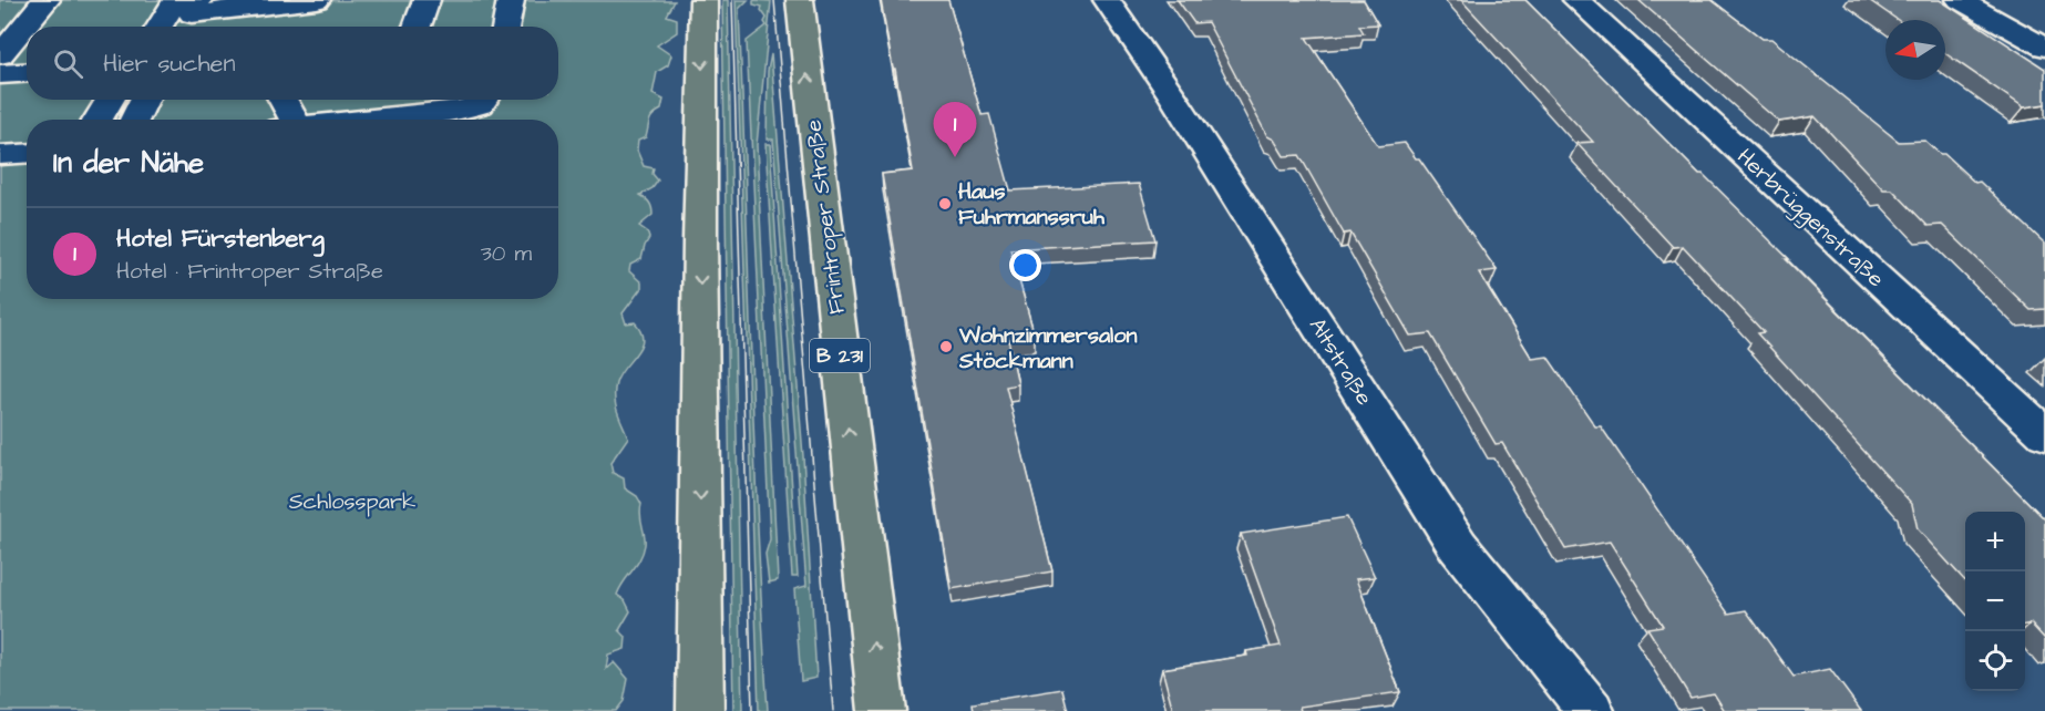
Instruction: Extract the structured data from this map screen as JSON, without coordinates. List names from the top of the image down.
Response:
{
  "streets": {
    "main road": ["Frintroper Straße", "B 231"],
    "street": ["Herbrüggenstraße", "Altstraße"]
  },
  "parks": ["Schlosspark"],
  "places": ["Haus Fuhrmanssruh", "Wohnzimmersalon Stöckmann"],
  "north": "left",
  "page": {
    "search": "Hier suchen",
    "pins": "1",
    "heading": "In der Nähe",
    "list": [
      {
        "mark": "1",
        "name": "Hotel Fürstenberg",
        "note": "Hotel · Frintroper Straße",
        "value": "30 m"
      }
    ],
    "map_buttons": ["+", "−"]
  }
}
